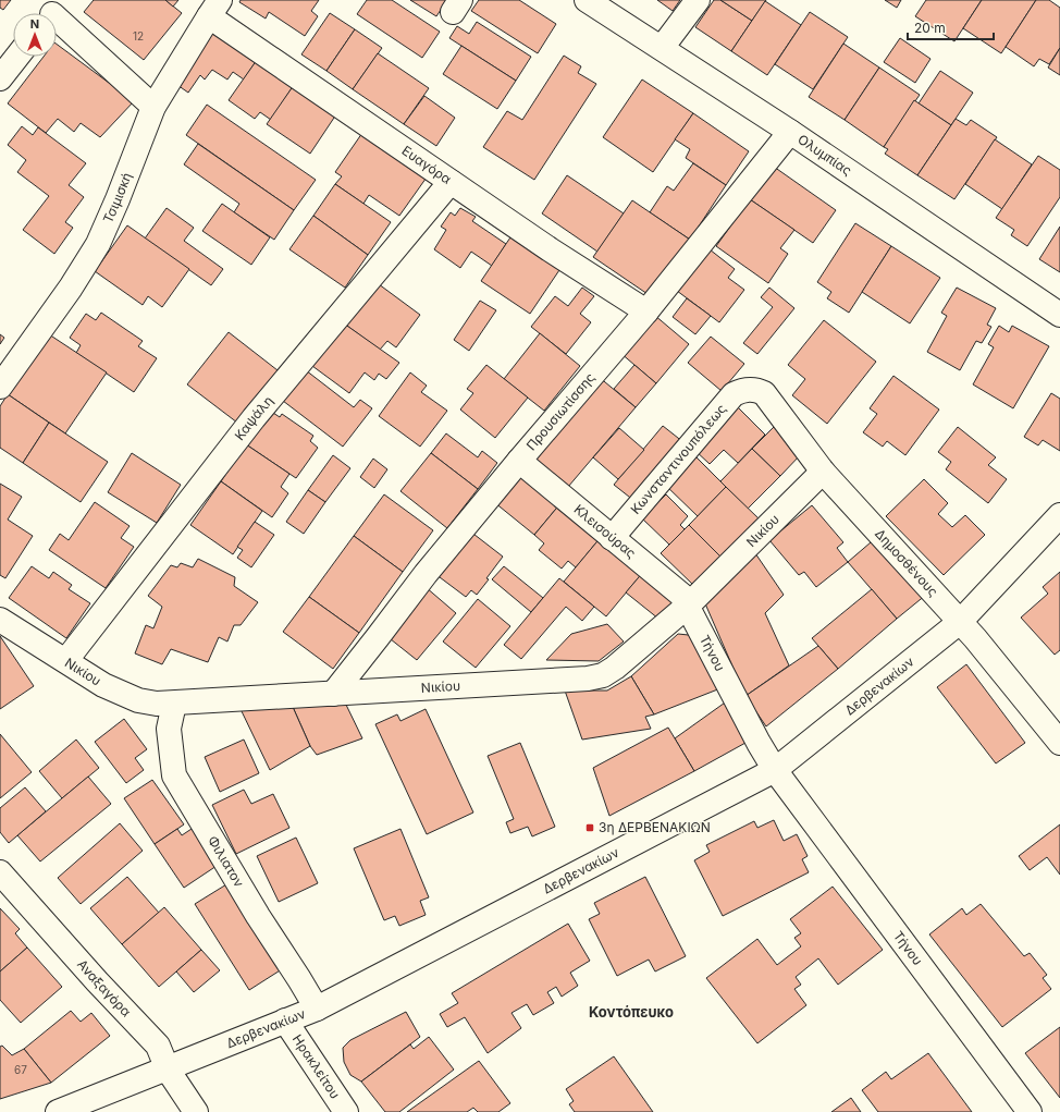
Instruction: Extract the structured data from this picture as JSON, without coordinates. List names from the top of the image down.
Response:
{
  "streets": {
    "street": [
      "Ολυμπίας",
      "Ευαγόρα",
      "Τσιμισκή",
      "Προυσιωτίσσης",
      "Καψάλη",
      "Κωνσταντινουπόλεως",
      "Κλεισούρας",
      "Νικίου",
      "Δημοσθένους",
      "Τήνου",
      "Δερβενακίων",
      "Φιλιατον",
      "Αναξαγόρα",
      "Ηρακλείτου"
    ]
  },
  "crossings": [
    ["Ολυμπίας", "Προυσιωτίσσης"],
    ["Ευαγόρα", "Τσιμισκή"],
    ["Ευαγόρα", "Προυσιωτίσσης"],
    ["Ευαγόρα", "Καψάλη"],
    ["Προυσιωτίσσης", "Κλεισούρας"],
    ["Προυσιωτίσσης", "Νικίου"],
    ["Καψάλη", "Νικίου"],
    ["Κωνσταντινουπόλεως", "Κλεισούρας"],
    ["Κωνσταντινουπόλεως", "Δημοσθένους"],
    ["Κλεισούρας", "Νικίου"],
    ["Κλεισούρας", "Τήνου"],
    ["Νικίου", "Δημοσθένους"],
    ["Νικίου", "Τήνου"],
    ["Νικίου", "Φιλιατον"],
    ["Δημοσθένους", "Δερβενακίων"],
    ["Τήνου", "Δερβενακίων"],
    ["Δερβενακίων", "Φιλιατον"],
    ["Δερβενακίων", "Αναξαγόρα"],
    ["Δερβενακίων", "Ηρακλείτου"]
  ],
  "districts": ["Κοντόπευκο"],
  "places": {
    "transit": ["3η ΔΕΡΒΕΝΑΚΙΩΝ"]
  },
  "house_numbers": ["12", "67"],
  "scale_bar": "20 m",
  "north": "top"
}
